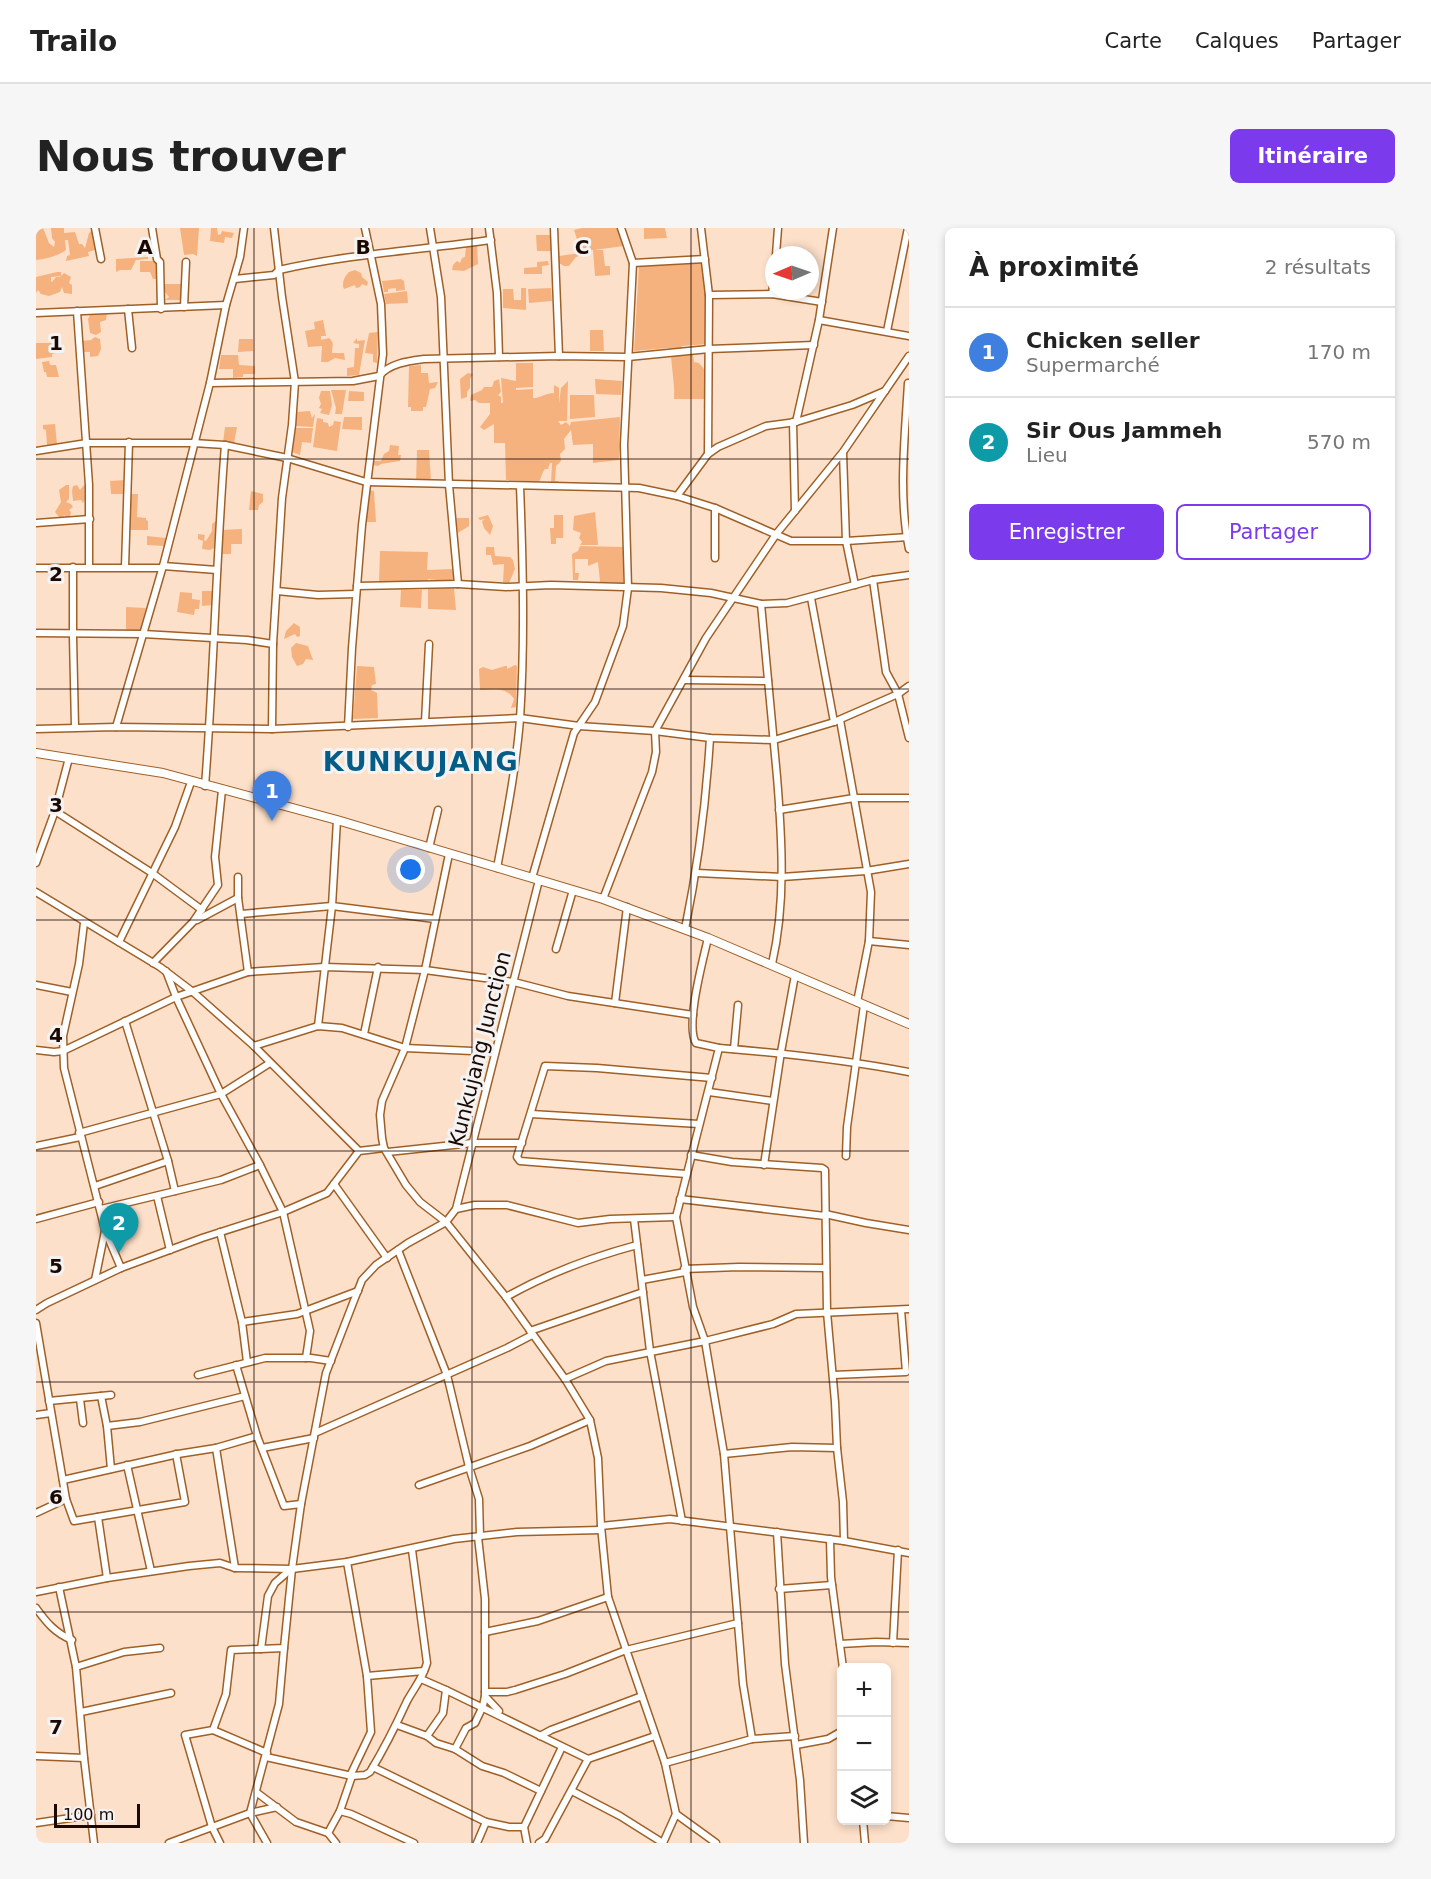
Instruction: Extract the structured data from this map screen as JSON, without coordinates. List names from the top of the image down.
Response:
{
  "streets": {
    "street": ["Kunkujang Junction"]
  },
  "districts": ["KUNKUJANG"],
  "scale_bar": "100 m",
  "north": "left",
  "page": {
    "header": "Trailo",
    "nav": ["Carte", "Calques", "Partager"],
    "buttons": [
      "Itinéraire",
      ["Enregistrer", "Partager"]
    ],
    "title": "Nous trouver",
    "heading": ["À proximité", "2 résultats"],
    "list": [
      {
        "mark": "1",
        "name": "Chicken seller",
        "note": "Supermarché",
        "value": "170 m"
      },
      {
        "mark": "2",
        "name": "Sir Ous Jammeh",
        "note": "Lieu",
        "value": "570 m"
      }
    ],
    "pins": ["1", "2"],
    "map_buttons": ["+", "−"],
    "scale": "100 m"
  },
  "grid": {
    "columns": ["A", "B", "C"],
    "rows": [
      "1",
      "2",
      "3",
      "4",
      "5",
      "6",
      "7"
    ]
  }
}
